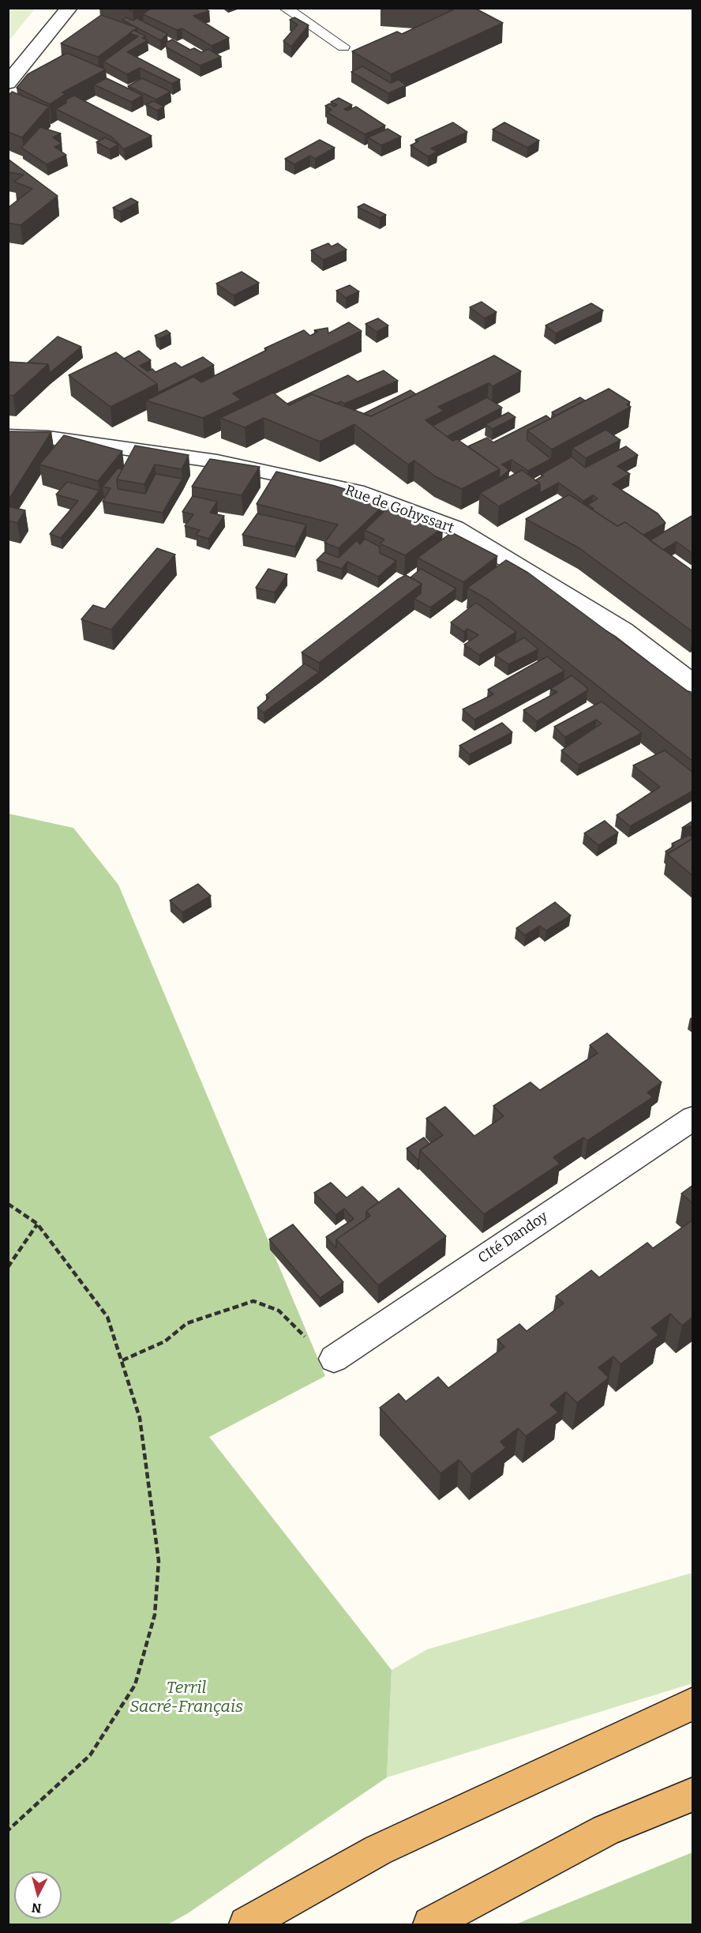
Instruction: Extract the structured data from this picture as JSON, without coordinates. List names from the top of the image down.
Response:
{
  "streets": {
    "street": ["Rue de Gohyssart", "CIté Dandoy"]
  },
  "parks": ["Terril Sacré-Français"],
  "north": "bottom"
}
